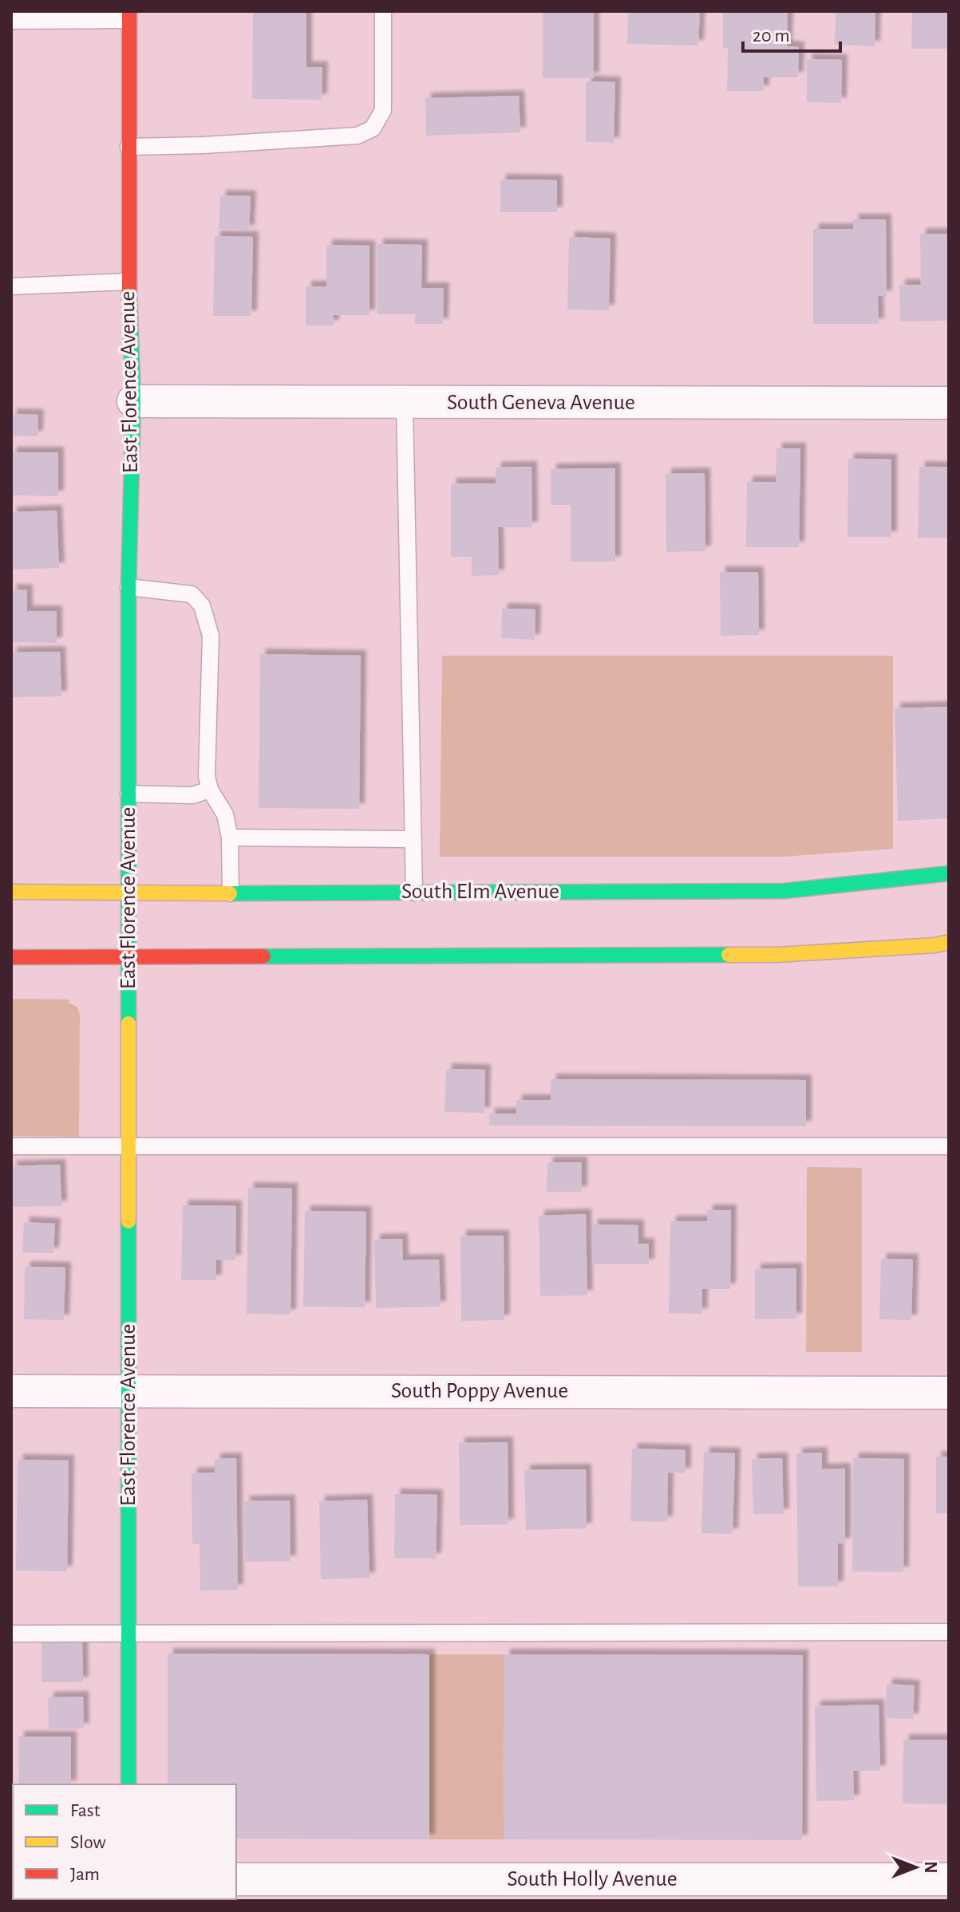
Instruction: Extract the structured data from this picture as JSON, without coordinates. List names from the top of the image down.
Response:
{
  "streets": {
    "main road": ["East Florence Avenue", "South Elm Avenue"],
    "street": ["South Geneva Avenue", "South Poppy Avenue", "South Holly Avenue"]
  },
  "crossings": [
    ["East Florence Avenue", "South Geneva Avenue"],
    ["East Florence Avenue", "South Elm Avenue"],
    ["East Florence Avenue", "South Poppy Avenue"]
  ],
  "legend": ["Fast", "Slow", "Jam"],
  "scale_bar": "20 m",
  "north": "right"
}
